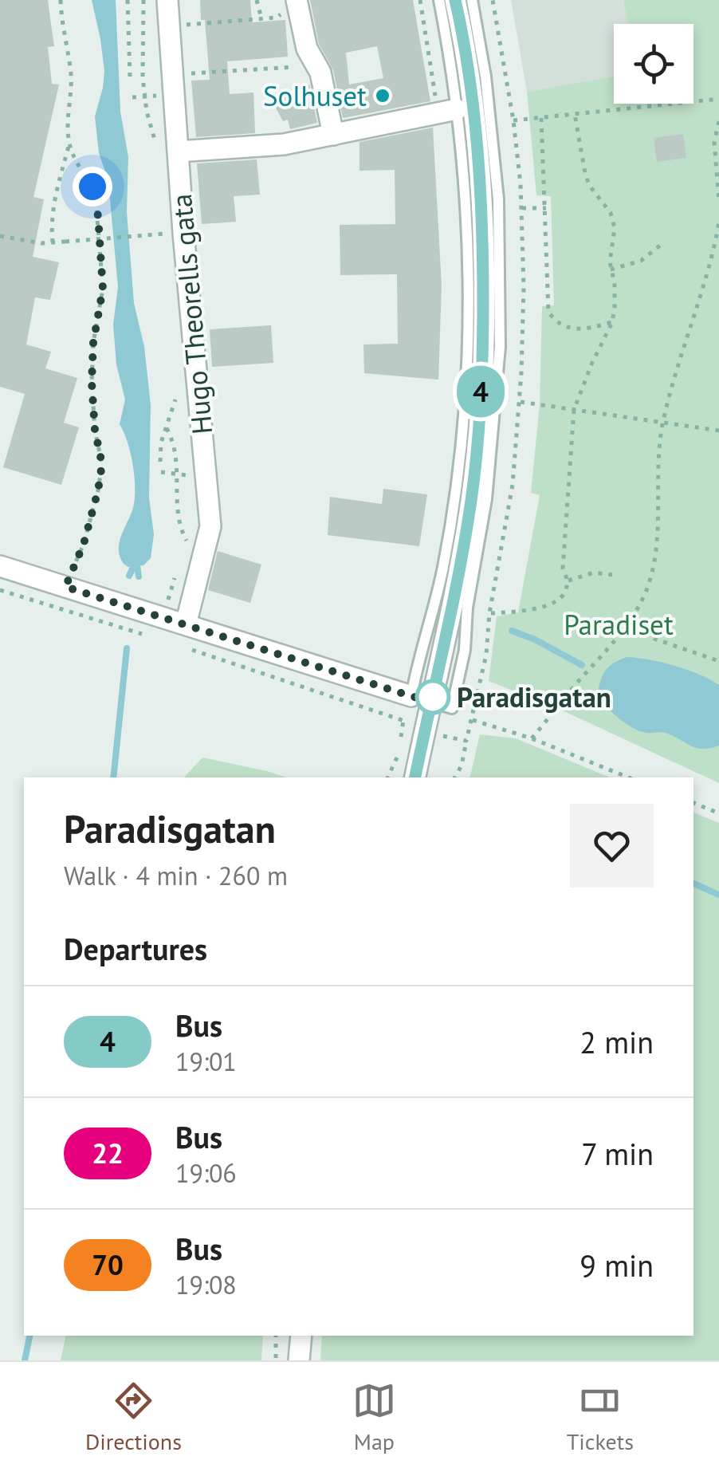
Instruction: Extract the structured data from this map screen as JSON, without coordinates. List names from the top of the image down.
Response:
{
  "streets": {
    "street": ["Hugo Theorells gata"]
  },
  "parks": ["Paradiset"],
  "places": ["Solhuset", "Paradisgatan"],
  "lines": ["bus line 4"],
  "page": {
    "on_map": "4",
    "heading": [
      ["Paradisgatan", "Walk · 4 min · 260 m"],
      "Departures"
    ],
    "list": [
      {
        "mark": "4",
        "name": "Bus",
        "note": "19:01",
        "value": "2 min"
      },
      {
        "mark": "22",
        "name": "Bus",
        "note": "19:06",
        "value": "7 min"
      },
      {
        "mark": "70",
        "name": "Bus",
        "note": "19:08",
        "value": "9 min"
      }
    ],
    "tabs": ["Directions", "Map", "Tickets"]
  }
}
